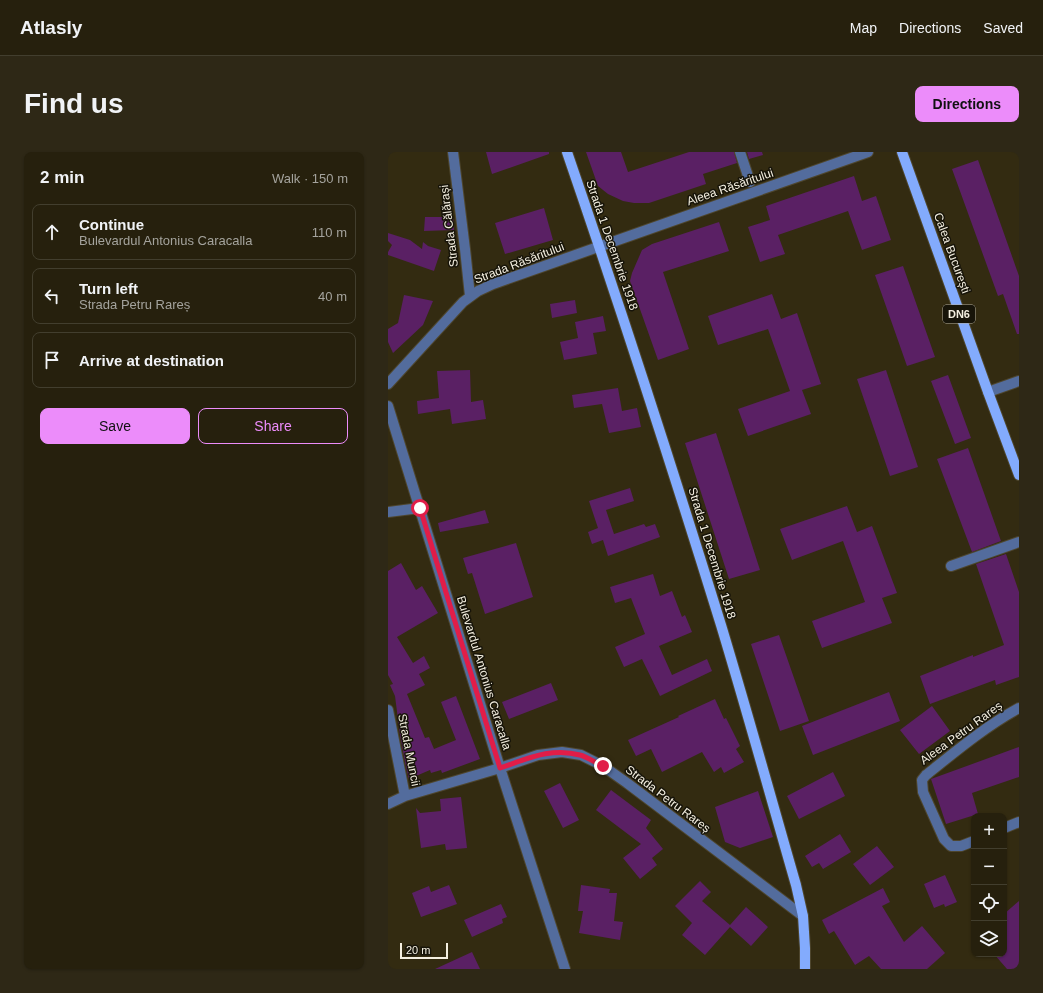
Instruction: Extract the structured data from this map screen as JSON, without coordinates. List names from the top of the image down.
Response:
{
  "streets": {
    "main road": ["Strada 1 Decembrie 1918", "Calea București", "DN6"],
    "street": [
      "Aleea Răsăritului",
      "Strada Călărași",
      "Strada Răsăritului",
      "Bulevardul Antonius Caracalla",
      "Aleea Petru Rareș",
      "Strada Muncii",
      "Strada Petru Rareș"
    ]
  },
  "crossings": [
    ["Aleea Răsăritului", "Strada 1 Decembrie 1918"],
    ["Aleea Răsăritului", "Strada Răsăritului"],
    ["Strada Călărași", "Strada Răsăritului"],
    ["Strada 1 Decembrie 1918", "Strada Răsăritului"],
    ["Strada 1 Decembrie 1918", "Strada Petru Rareș"],
    ["Bulevardul Antonius Caracalla", "Strada Petru Rareș"],
    ["Strada Muncii", "Strada Petru Rareș"]
  ],
  "scale_bar": "20 m",
  "page": {
    "header": "Atlasly",
    "nav": ["Map", "Directions", "Saved"],
    "buttons": [
      "Directions",
      ["Save", "Share"]
    ],
    "title": "Find us",
    "heading": ["2 min", "Walk · 150 m"],
    "list": [
      ["Continue", "Bulevardul Antonius Caracalla", "110 m"],
      ["Turn left", "Strada Petru Rareș", "40 m"],
      "Arrive at destination"
    ],
    "map_buttons": ["+", "−"],
    "scale": "20 m"
  }
}
